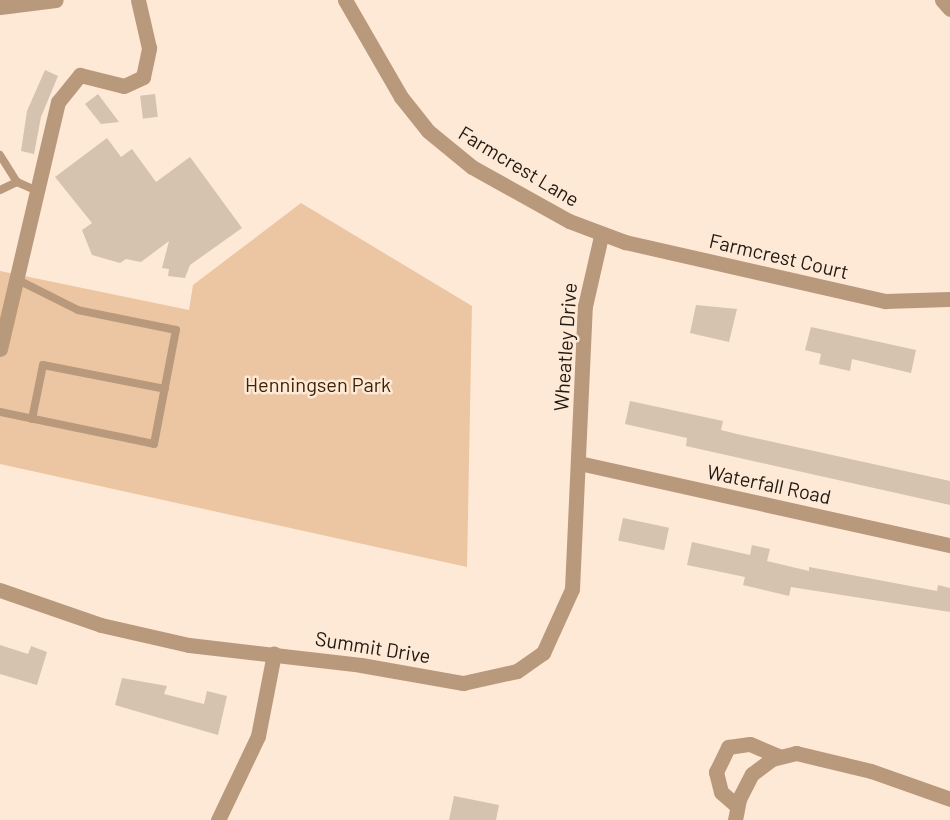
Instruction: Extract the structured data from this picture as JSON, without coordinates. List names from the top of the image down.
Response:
{
  "streets": {
    "street": [
      "Farmcrest Lane",
      "Farmcrest Court",
      "Wheatley Drive",
      "Waterfall Road",
      "Summit Drive"
    ]
  },
  "crossings": [
    ["Farmcrest Lane", "Farmcrest Court"],
    ["Farmcrest Lane", "Wheatley Drive"],
    ["Farmcrest Court", "Wheatley Drive"],
    ["Wheatley Drive", "Waterfall Road"],
    ["Wheatley Drive", "Summit Drive"],
    ["Waterfall Road", "Summit Drive"]
  ],
  "parks": ["Henningsen Park"]
}
